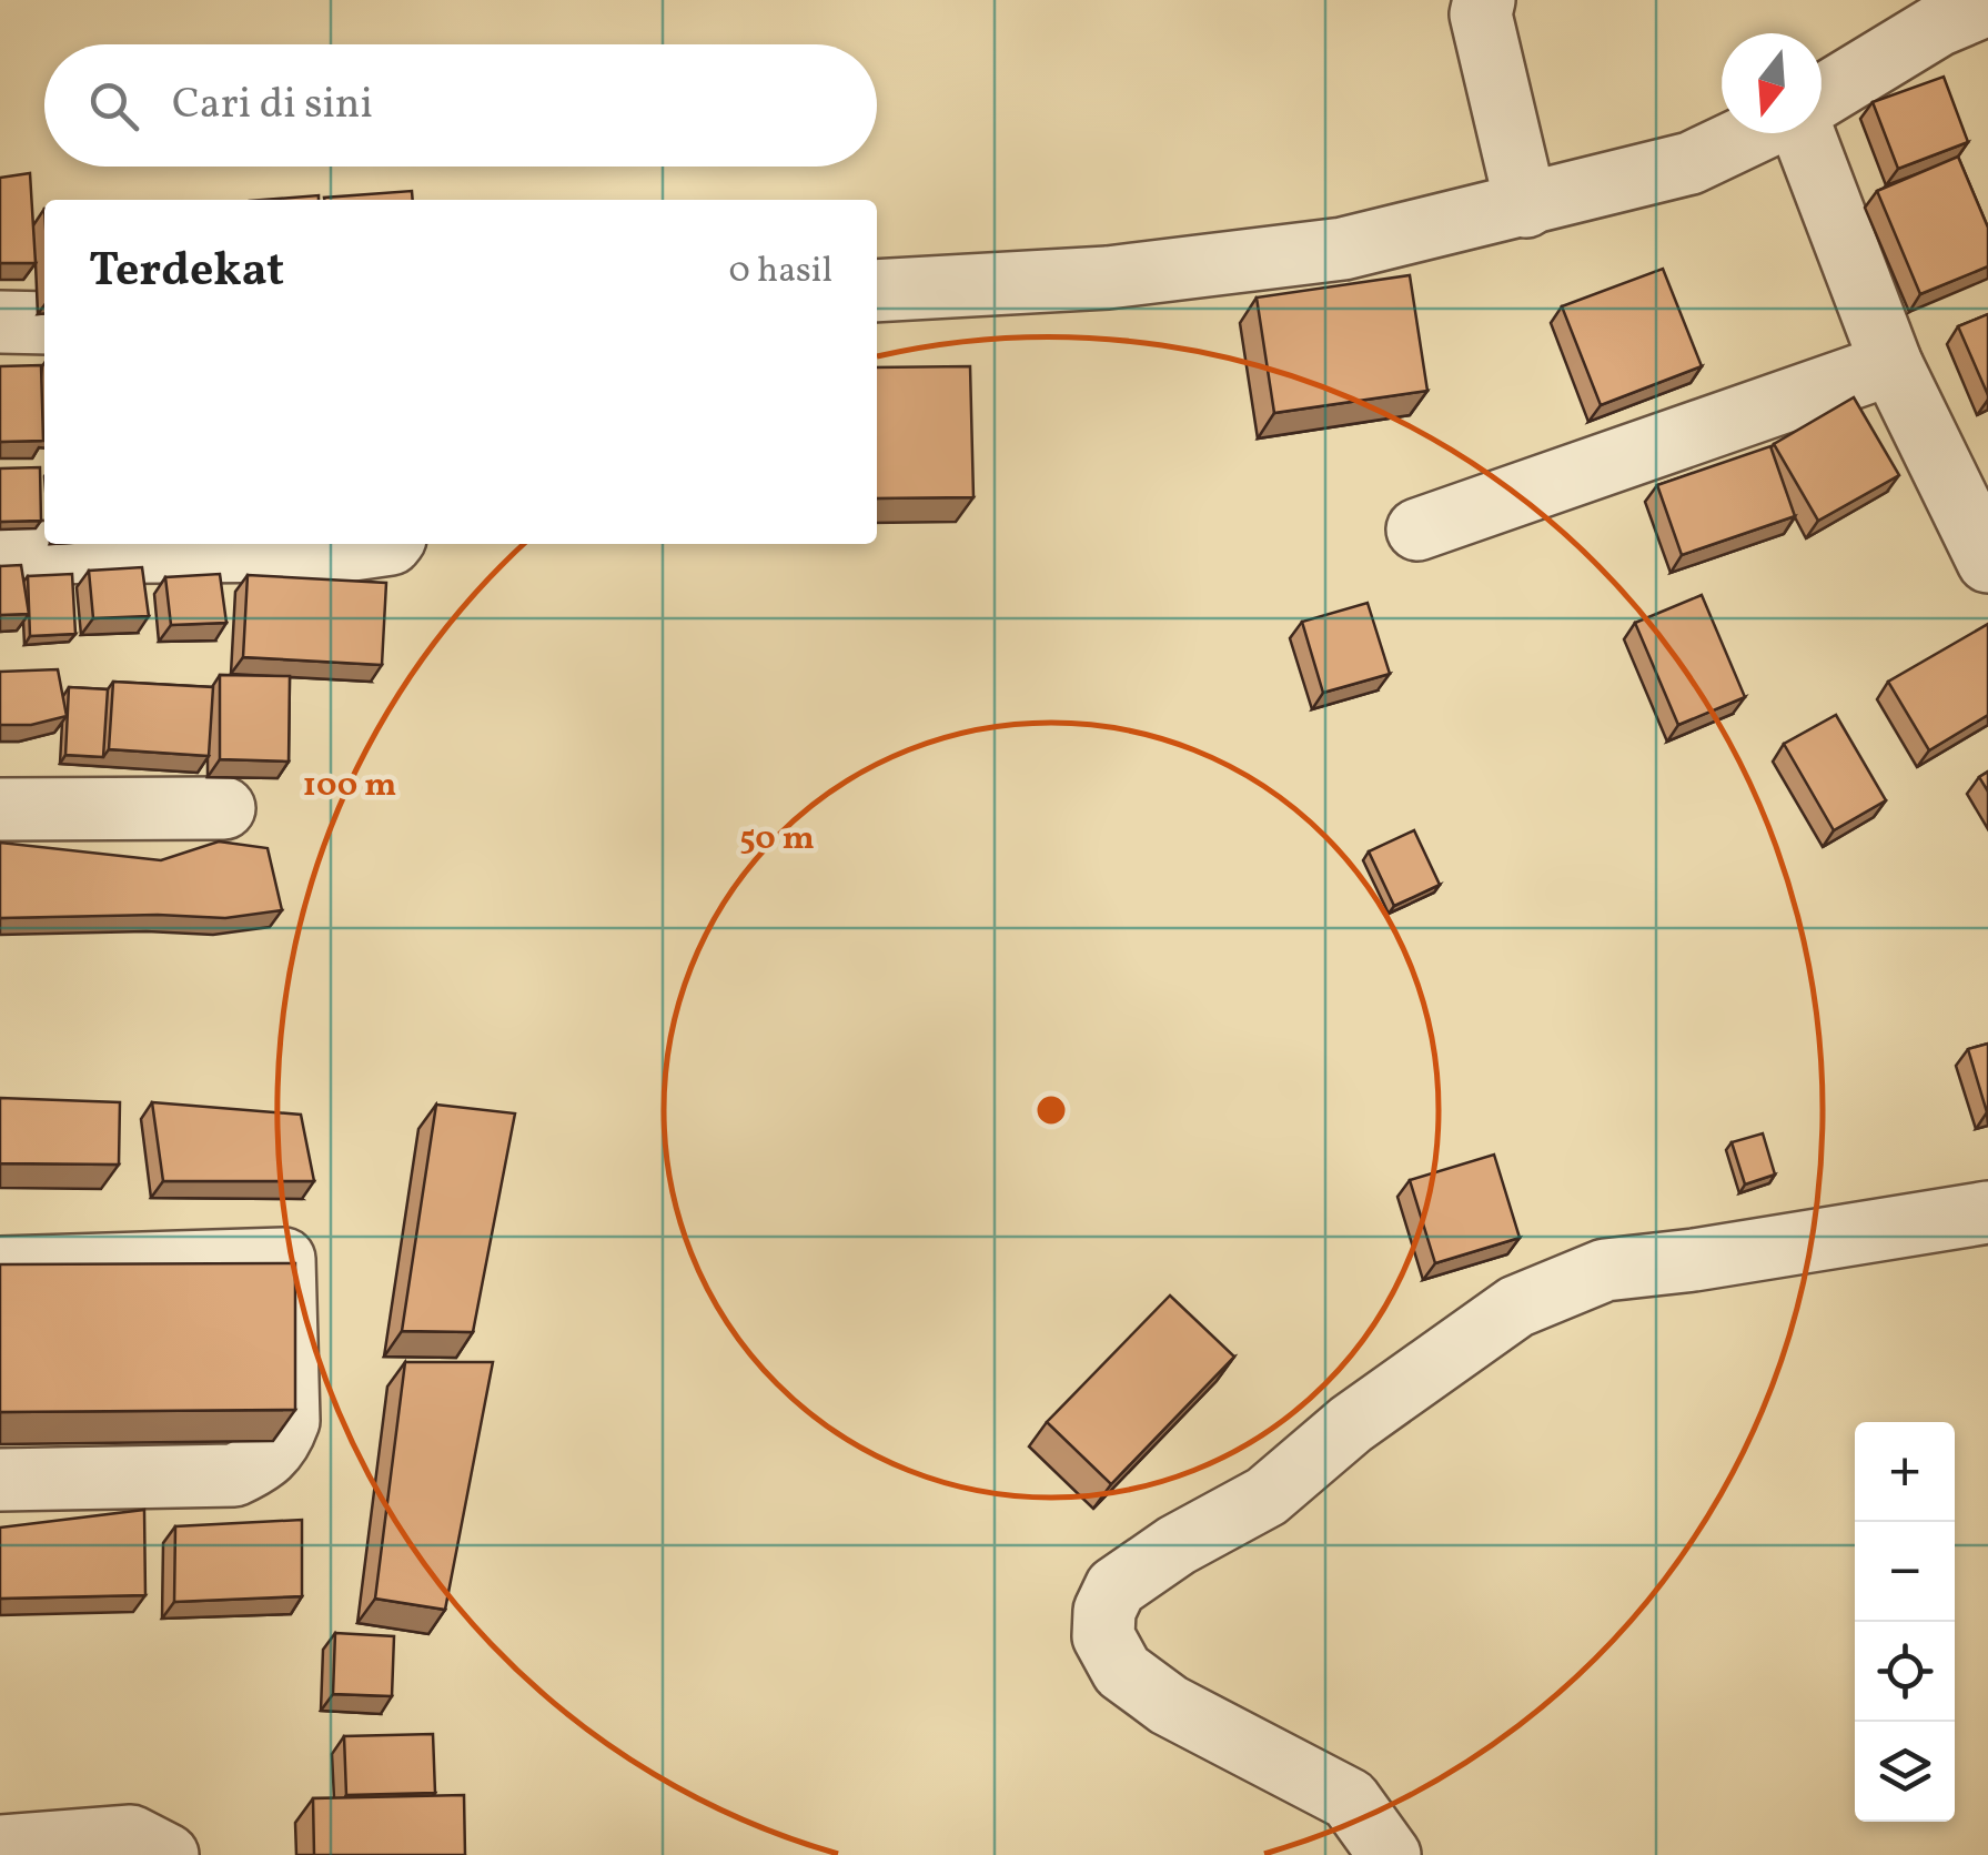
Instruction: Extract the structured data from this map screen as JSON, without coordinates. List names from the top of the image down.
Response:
{
  "north": "bottom",
  "page": {
    "search": "Cari di sini",
    "heading": ["Terdekat", "0 hasil"],
    "map_buttons": ["+", "−"]
  },
  "rings": ["100 m", "50 m"]
}
